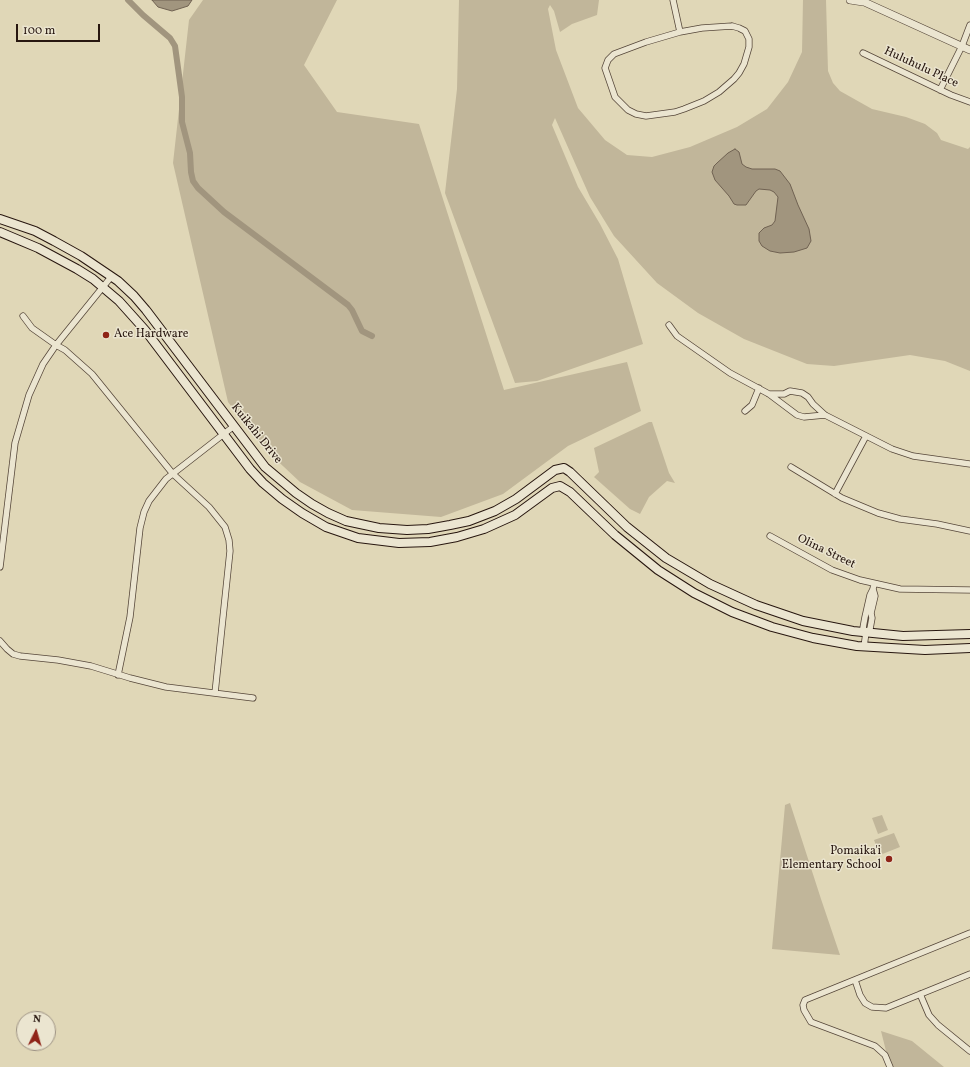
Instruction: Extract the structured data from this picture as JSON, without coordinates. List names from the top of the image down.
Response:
{
  "streets": {
    "main road": ["Kuikahi Drive"],
    "street": ["Huluhulu Place", "Olina Street"]
  },
  "places": ["Ace Hardware", "Pomaika'i Elementary School"],
  "scale_bar": "100 m",
  "north": "top"
}
